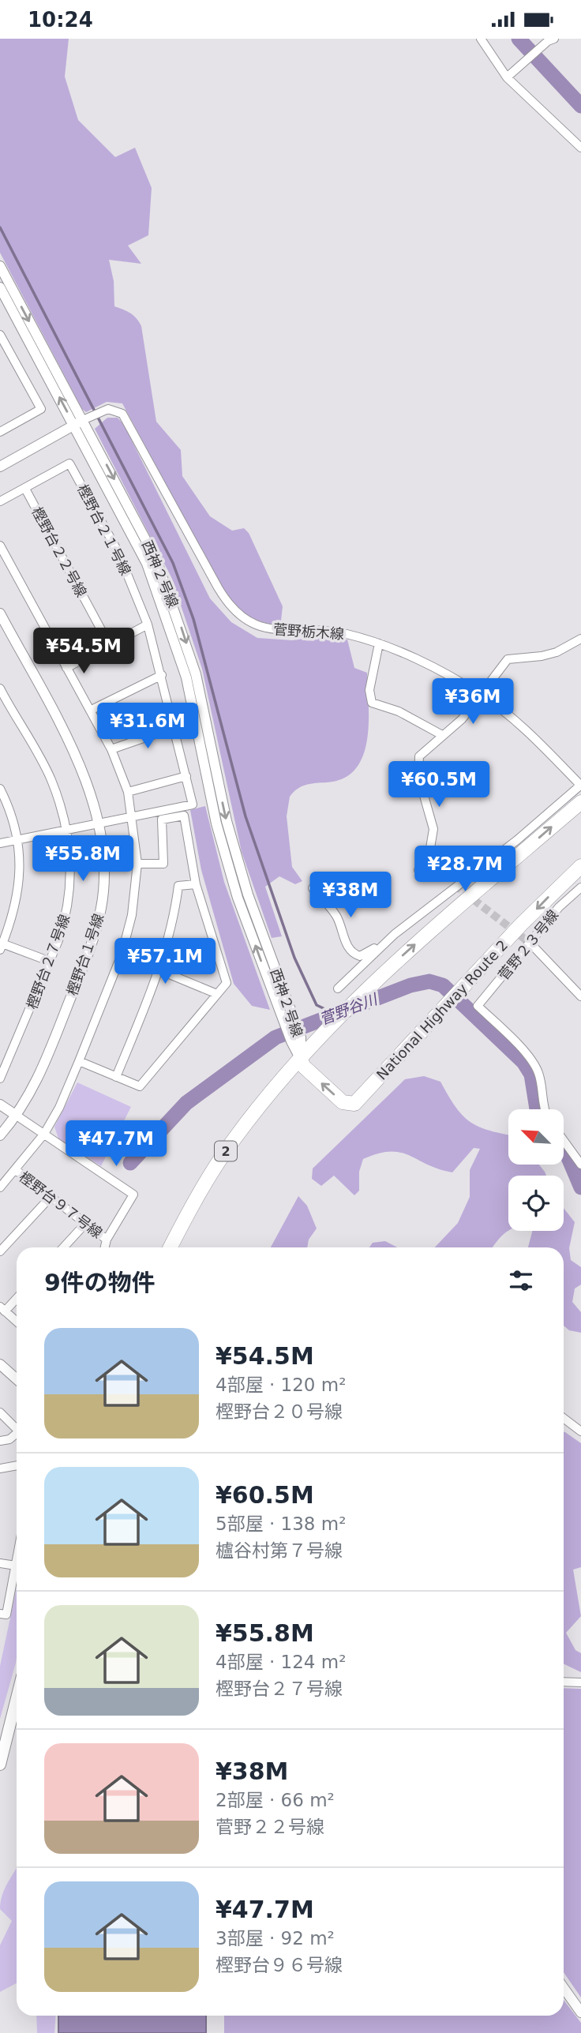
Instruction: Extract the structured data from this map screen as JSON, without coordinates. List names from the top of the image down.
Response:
{
  "streets": {
    "highway": ["National Highway Route 2", "2"],
    "street": [
      "樫野台２１号線",
      "樫野台２２号線",
      "西神２号線",
      "菅野栃木線",
      "菅野２３号線",
      "樫野台１号線",
      "樫野台２７号線",
      "樫野台９７号線"
    ]
  },
  "crossings": [
    ["樫野台２１号線", "樫野台２２号線"],
    ["樫野台２１号線", "樫野台１号線"],
    ["樫野台２１号線", "樫野台２７号線"],
    ["西神２号線", "菅野栃木線"],
    ["西神２号線", "National Highway Route 2"],
    ["西神２号線", "2"],
    ["National Highway Route 2", "2"]
  ],
  "water": ["菅野谷川"],
  "north": "top left",
  "page": {
    "status": "10:24",
    "price": [
      "¥54.5M",
      "¥36M",
      "¥31.6M",
      "¥60.5M",
      "¥55.8M",
      "¥28.7M",
      "¥38M",
      "¥57.1M",
      "¥47.7M"
    ],
    "heading": "9件の物件",
    "list": [
      {
        "name": "¥54.5M",
        "note": "4部屋 · 120 m² · 樫野台２０号線"
      },
      {
        "name": "¥60.5M",
        "note": "5部屋 · 138 m² · 櫨谷村第７号線"
      },
      {
        "name": "¥55.8M",
        "note": "4部屋 · 124 m² · 樫野台２７号線"
      },
      {
        "name": "¥38M",
        "note": "2部屋 · 66 m² · 菅野２２号線"
      },
      {
        "name": "¥47.7M",
        "note": "3部屋 · 92 m² · 樫野台９６号線"
      }
    ]
  }
}
